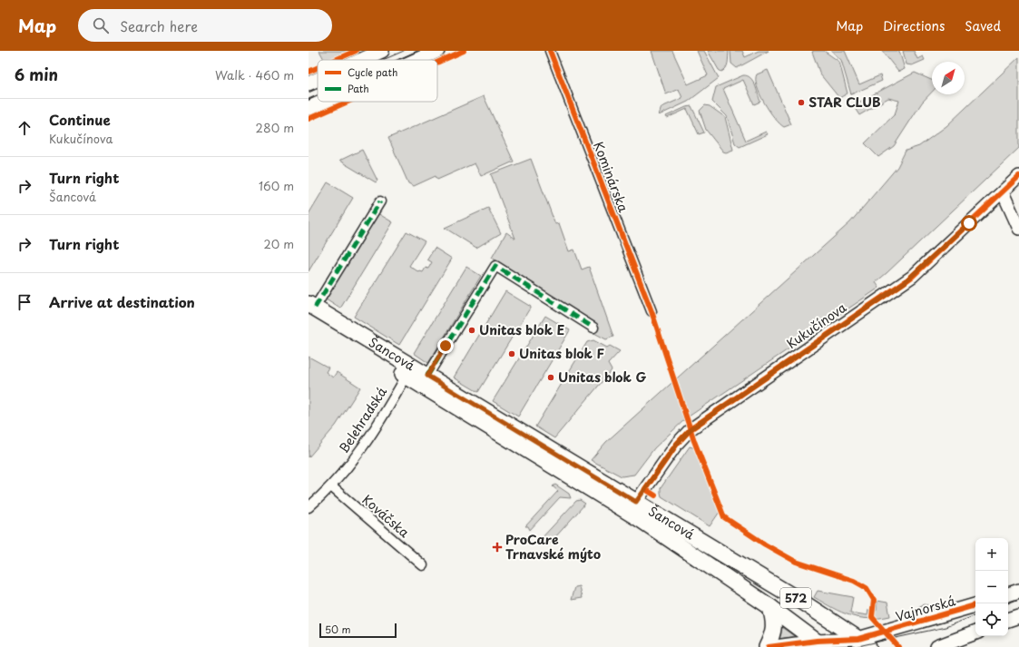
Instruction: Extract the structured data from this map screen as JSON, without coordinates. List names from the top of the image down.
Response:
{
  "streets": {
    "main road": ["Šancová", "572", "Vajnorská"],
    "street": [
      "Kominárska",
      "Kukučínova",
      "Belehradská",
      "Kováčska"
    ]
  },
  "crossings": [
    ["Kukučínova", "Šancová"],
    ["Šancová", "Belehradská"],
    ["Šancová", "Vajnorská"],
    ["Belehradská", "Kováčska"]
  ],
  "places": {
    "other": [
      "STAR CLUB",
      "Unitas blok E",
      "Unitas blok F",
      "Unitas blok G"
    ],
    "health": ["ProCare Trnavské mýto"]
  },
  "legend": ["Cycle path", "Path"],
  "scale_bar": "50 m",
  "north": "top right",
  "page": {
    "header": "Map",
    "search": "Search here",
    "nav": ["Map", "Directions", "Saved"],
    "heading": ["6 min", "Walk · 460 m"],
    "list": [
      ["Continue", "Kukučínova", "280 m"],
      ["Turn right", "Šancová", "160 m"],
      ["Turn right", "20 m"],
      "Arrive at destination"
    ],
    "map_buttons": ["+", "−"],
    "scale": "50 m"
  }
}
